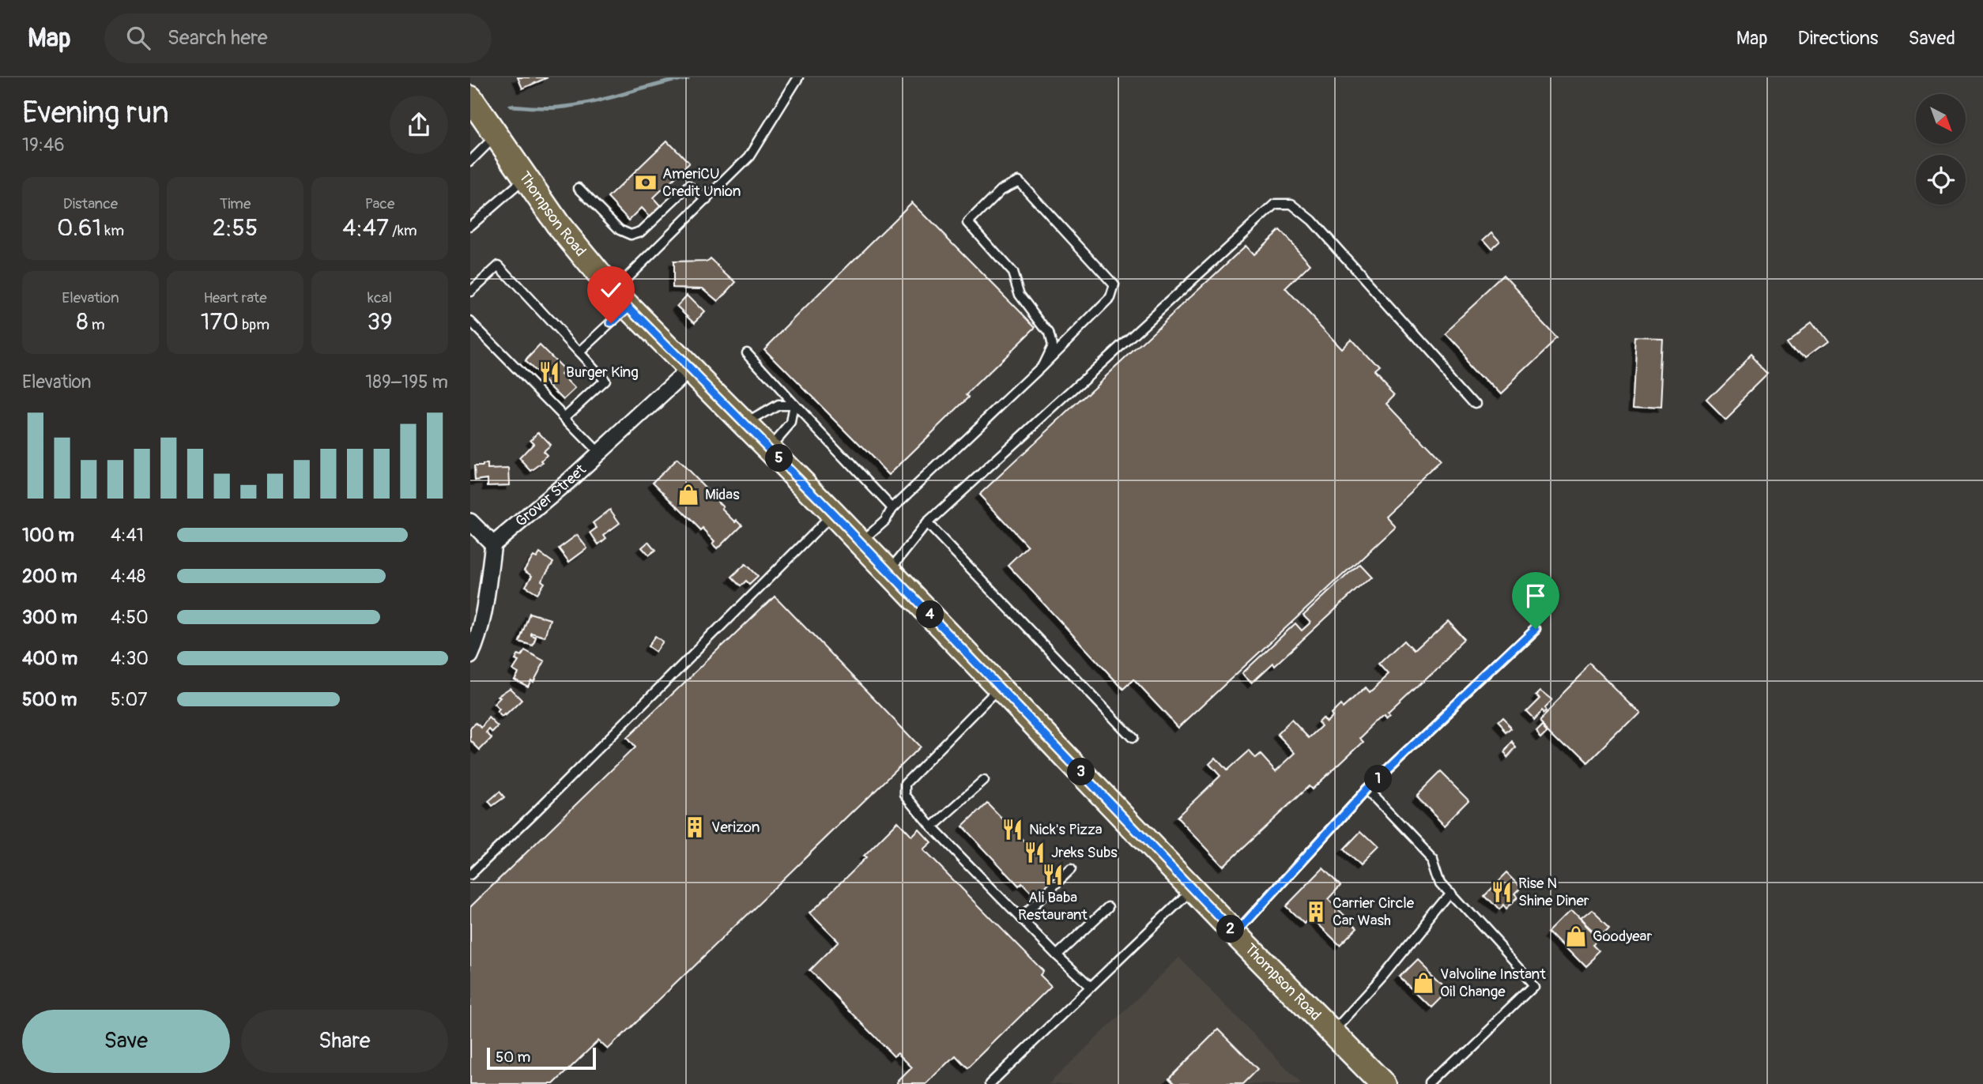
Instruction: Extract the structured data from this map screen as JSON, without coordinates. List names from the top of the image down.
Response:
{
  "streets": {
    "main road": ["Thompson Road"],
    "street": ["Grover Street"]
  },
  "crossings": [
    ["Thompson Road", "Grover Street"]
  ],
  "places": {
    "bank": ["AmeriCU Credit Union"],
    "restaurant": [
      "Burger King",
      "Nick's Pizza",
      "Jreks Subs",
      "Ali Baba Restaurant",
      "Rise N Shine Diner"
    ],
    "shop": ["Midas", "Goodyear", "Valvoline Instant Oil Change"],
    "building": ["Verizon", "Carrier Circle Car Wash"]
  },
  "scale_bar": "50 m",
  "north": "bottom right",
  "page": {
    "header": "Map",
    "search": "Search here",
    "nav": ["Map", "Directions", "Saved"],
    "heading": ["Evening run", "19:46"],
    "stats": [
      ["Distance", "0.61 km"],
      ["Time", "2:55"],
      ["Pace", "4:47 /km"],
      ["Elevation", "8 m"],
      ["Heart rate", "170 bpm"],
      ["kcal", "39"]
    ],
    "chart": ["Elevation", "189–195 m"],
    "pins": [
      "5",
      "4",
      "3",
      "1",
      "2"
    ],
    "list": [
      {
        "name": "100 m",
        "note": "4:41"
      },
      {
        "name": "200 m",
        "note": "4:48"
      },
      {
        "name": "300 m",
        "note": "4:50"
      },
      {
        "name": "400 m",
        "note": "4:30"
      },
      {
        "name": "500 m",
        "note": "5:07"
      }
    ],
    "buttons": ["Save", "Share"],
    "scale": "50 m"
  }
}
